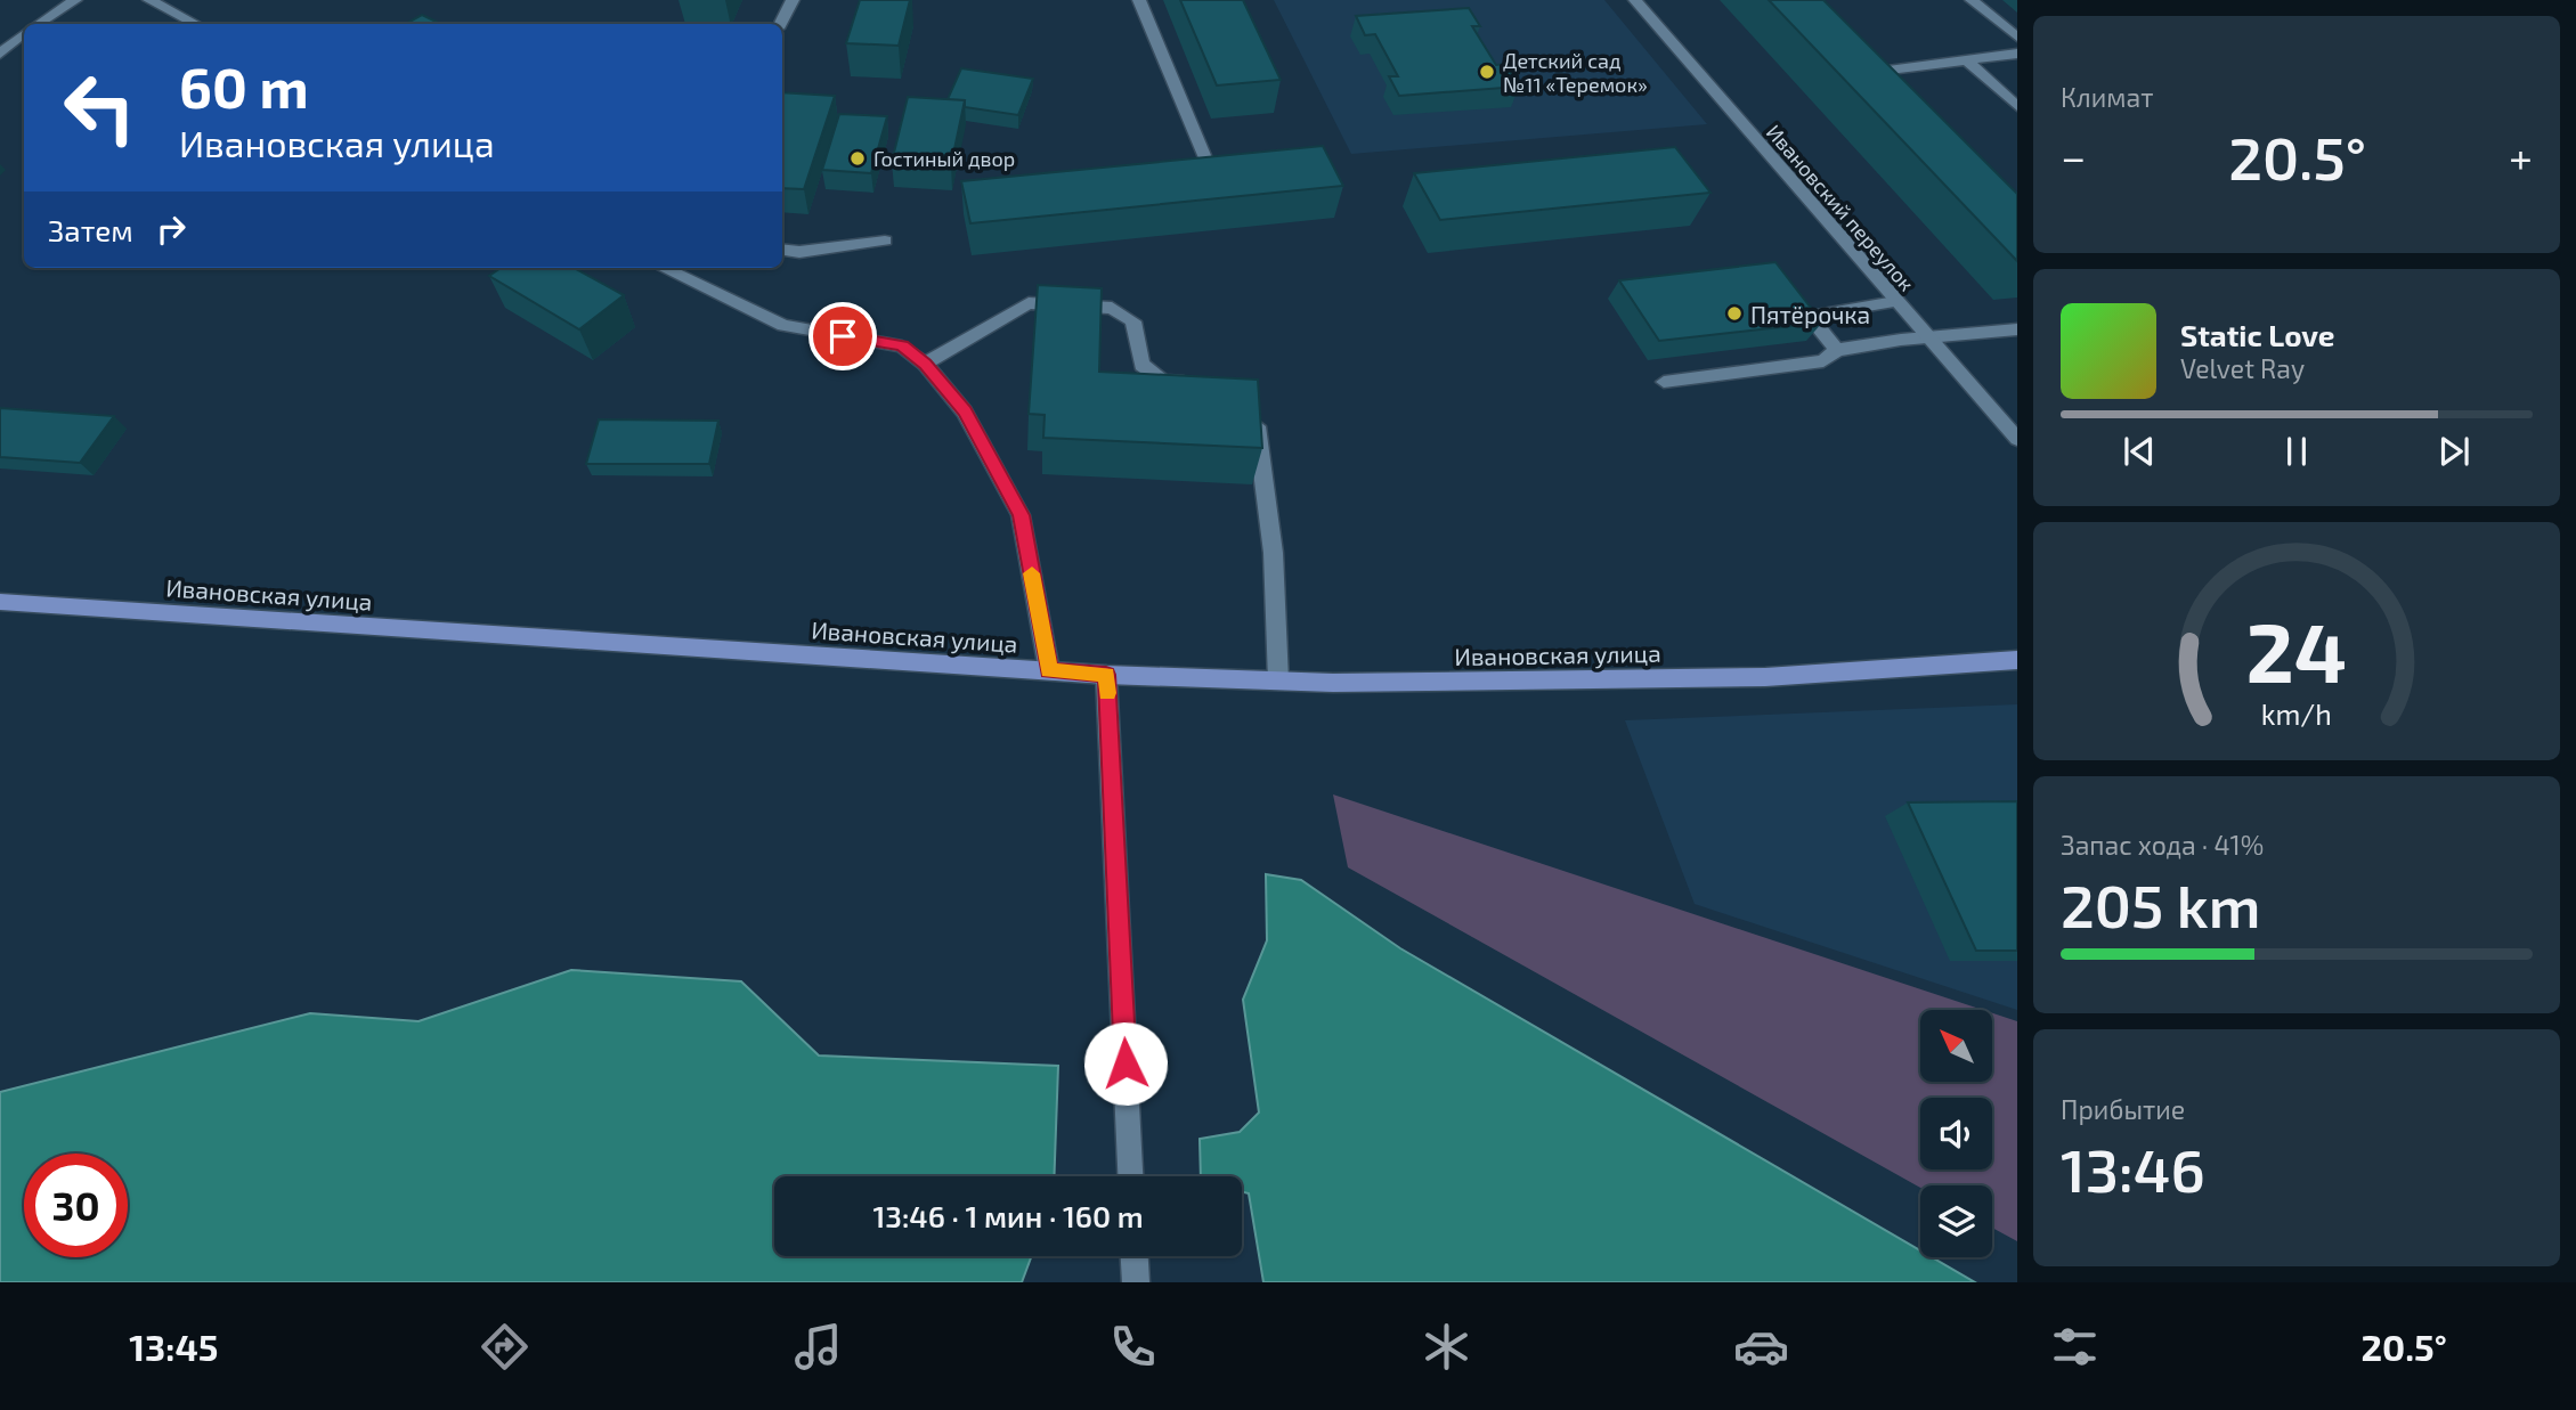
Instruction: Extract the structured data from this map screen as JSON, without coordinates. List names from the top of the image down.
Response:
{
  "streets": {
    "main road": ["Ивановская улица"],
    "street": ["Ивановский переулок"]
  },
  "places": ["Детский сад №11 «Теремок»", "Гостиный двор", "Пятёрочка"],
  "north": "top left",
  "page": {
    "tile": [
      "Климат",
      ["Запас хода · 41%", "205 km"],
      ["Прибытие", "13:46"]
    ],
    "turn": ["60 m", "Ивановская улица"],
    "heat": ["−", "20.5°", "+"],
    "then": "Затем",
    "song": ["Static Love", "Velvet Ray"],
    "limit": "30",
    "trip": "13:46 · 1 мин · 160 m",
    "tabs": ["13:45", "20.5°"],
    "gauge": ["24", "km/h"]
  }
}
